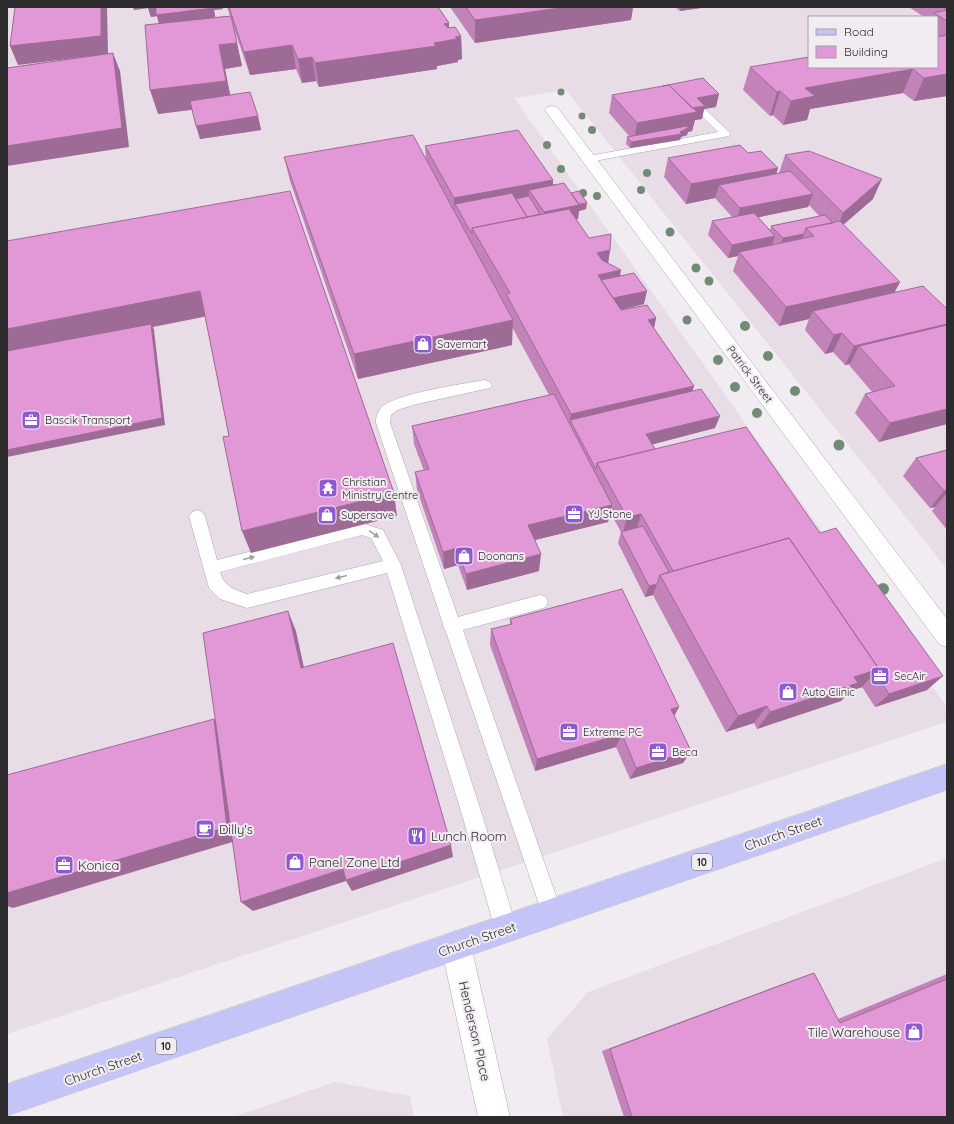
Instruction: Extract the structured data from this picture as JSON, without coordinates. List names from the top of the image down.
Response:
{
  "streets": {
    "main road": ["Church Street", "10"],
    "street": ["Patrick Street", "Henderson Place"]
  },
  "crossings": [
    ["Church Street", "Henderson Place"]
  ],
  "places": {
    "shop": [
      "Savemart",
      "Supersave",
      "Doonans",
      "Auto Clinic",
      "Panel Zone Ltd",
      "Tile Warehouse"
    ],
    "office": [
      "Bascik Transport",
      "YJ Stone",
      "SecAir",
      "Extreme PC",
      "Beca",
      "Konica"
    ],
    "temple": ["Christian Ministry Centre"],
    "cafe": ["Dilly's"],
    "restaurant": ["Lunch Room"]
  },
  "legend": ["Road", "Building"]
}
